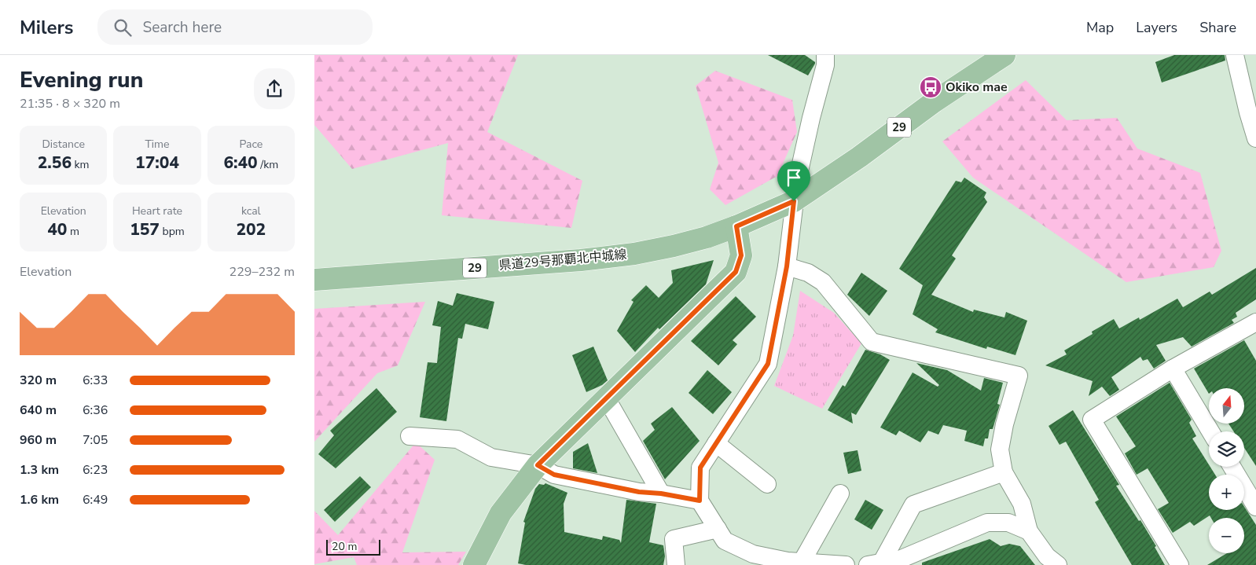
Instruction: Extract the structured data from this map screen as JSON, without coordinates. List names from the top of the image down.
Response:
{
  "streets": {
    "main road": ["29", "県道29号那覇北中城線"]
  },
  "places": {
    "bus stop": ["Okiko mae"]
  },
  "scale_bar": "20 m",
  "north": "top",
  "page": {
    "header": "Milers",
    "search": "Search here",
    "nav": ["Map", "Layers", "Share"],
    "heading": ["Evening run", "21:35 · 8 × 320 m"],
    "stats": [
      ["Distance", "2.56 km"],
      ["Time", "17:04"],
      ["Pace", "6:40 /km"],
      ["Elevation", "40 m"],
      ["Heart rate", "157 bpm"],
      ["kcal", "202"]
    ],
    "chart": ["Elevation", "229–232 m"],
    "list": [
      {
        "name": "320 m",
        "note": "6:33"
      },
      {
        "name": "640 m",
        "note": "6:36"
      },
      {
        "name": "960 m",
        "note": "7:05"
      },
      {
        "name": "1.3 km",
        "note": "6:23"
      },
      {
        "name": "1.6 km",
        "note": "6:49"
      }
    ],
    "map_buttons": ["+", "−"],
    "scale": "20 m"
  }
}
